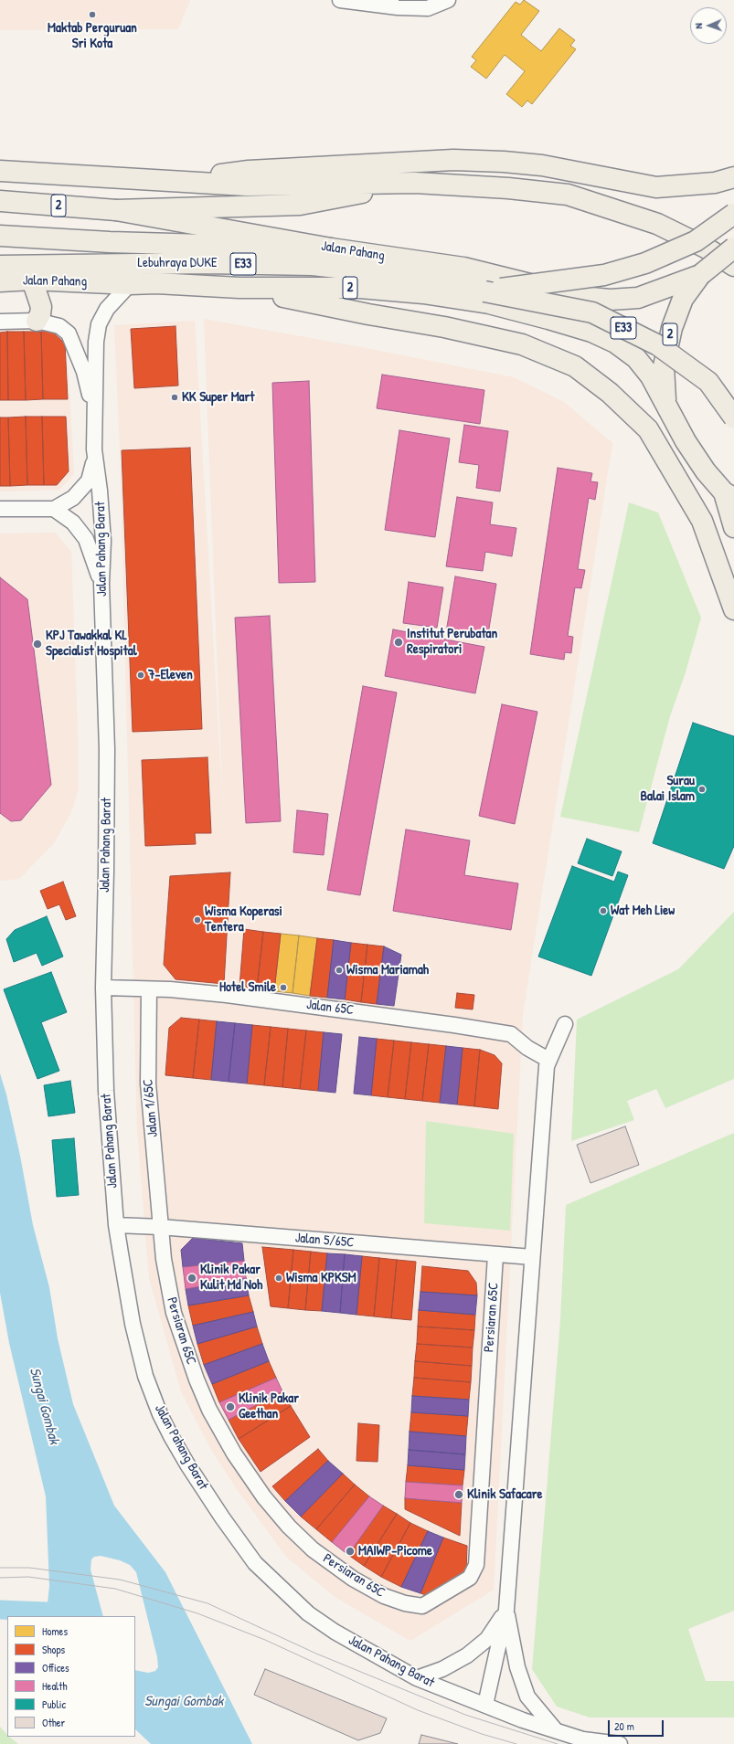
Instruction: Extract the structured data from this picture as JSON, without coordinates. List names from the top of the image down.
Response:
{
  "streets": {
    "main road": [
      "2",
      "Jalan Pahang",
      "Lebuhraya DUKE",
      "E33"
    ],
    "street": [
      "Jalan Pahang Barat",
      "Jalan 65C",
      "Jalan 1/65C",
      "Jalan 5/65C",
      "Persiaran 65C"
    ]
  },
  "crossings": [
    ["2", "Jalan Pahang"],
    ["Jalan Pahang", "Lebuhraya DUKE"],
    ["Jalan Pahang", "Jalan Pahang Barat"],
    ["Lebuhraya DUKE", "E33"],
    ["Jalan Pahang Barat", "Jalan 65C"],
    ["Jalan Pahang Barat", "Jalan 5/65C"],
    ["Jalan 65C", "Jalan 1/65C"],
    ["Jalan 1/65C", "Jalan 5/65C"],
    ["Jalan 1/65C", "Persiaran 65C"],
    ["Jalan 5/65C", "Persiaran 65C"]
  ],
  "water": ["Sungai Gombak"],
  "places": [
    "Maktab Perguruan Sri Kota",
    "KK Super Mart",
    "Institut Perubatan Respiratori",
    "KPJ Tawakkal KL Specialist Hospital",
    "7-Eleven",
    "Surau Balai Islam",
    "Wat Meh Liew",
    "Wisma Koperasi Tentera",
    "Wisma Mariamah",
    "Hotel Smile",
    "Klinik Pakar Kulit Md Noh",
    "Wisma KPKSM",
    "Klinik Pakar Geethan",
    "Klinik Safacare",
    "MAIWP-Picome"
  ],
  "legend": [
    "Homes",
    "Shops",
    "Offices",
    "Health",
    "Public",
    "Other"
  ],
  "scale_bar": "20 m",
  "north": "left"
}
